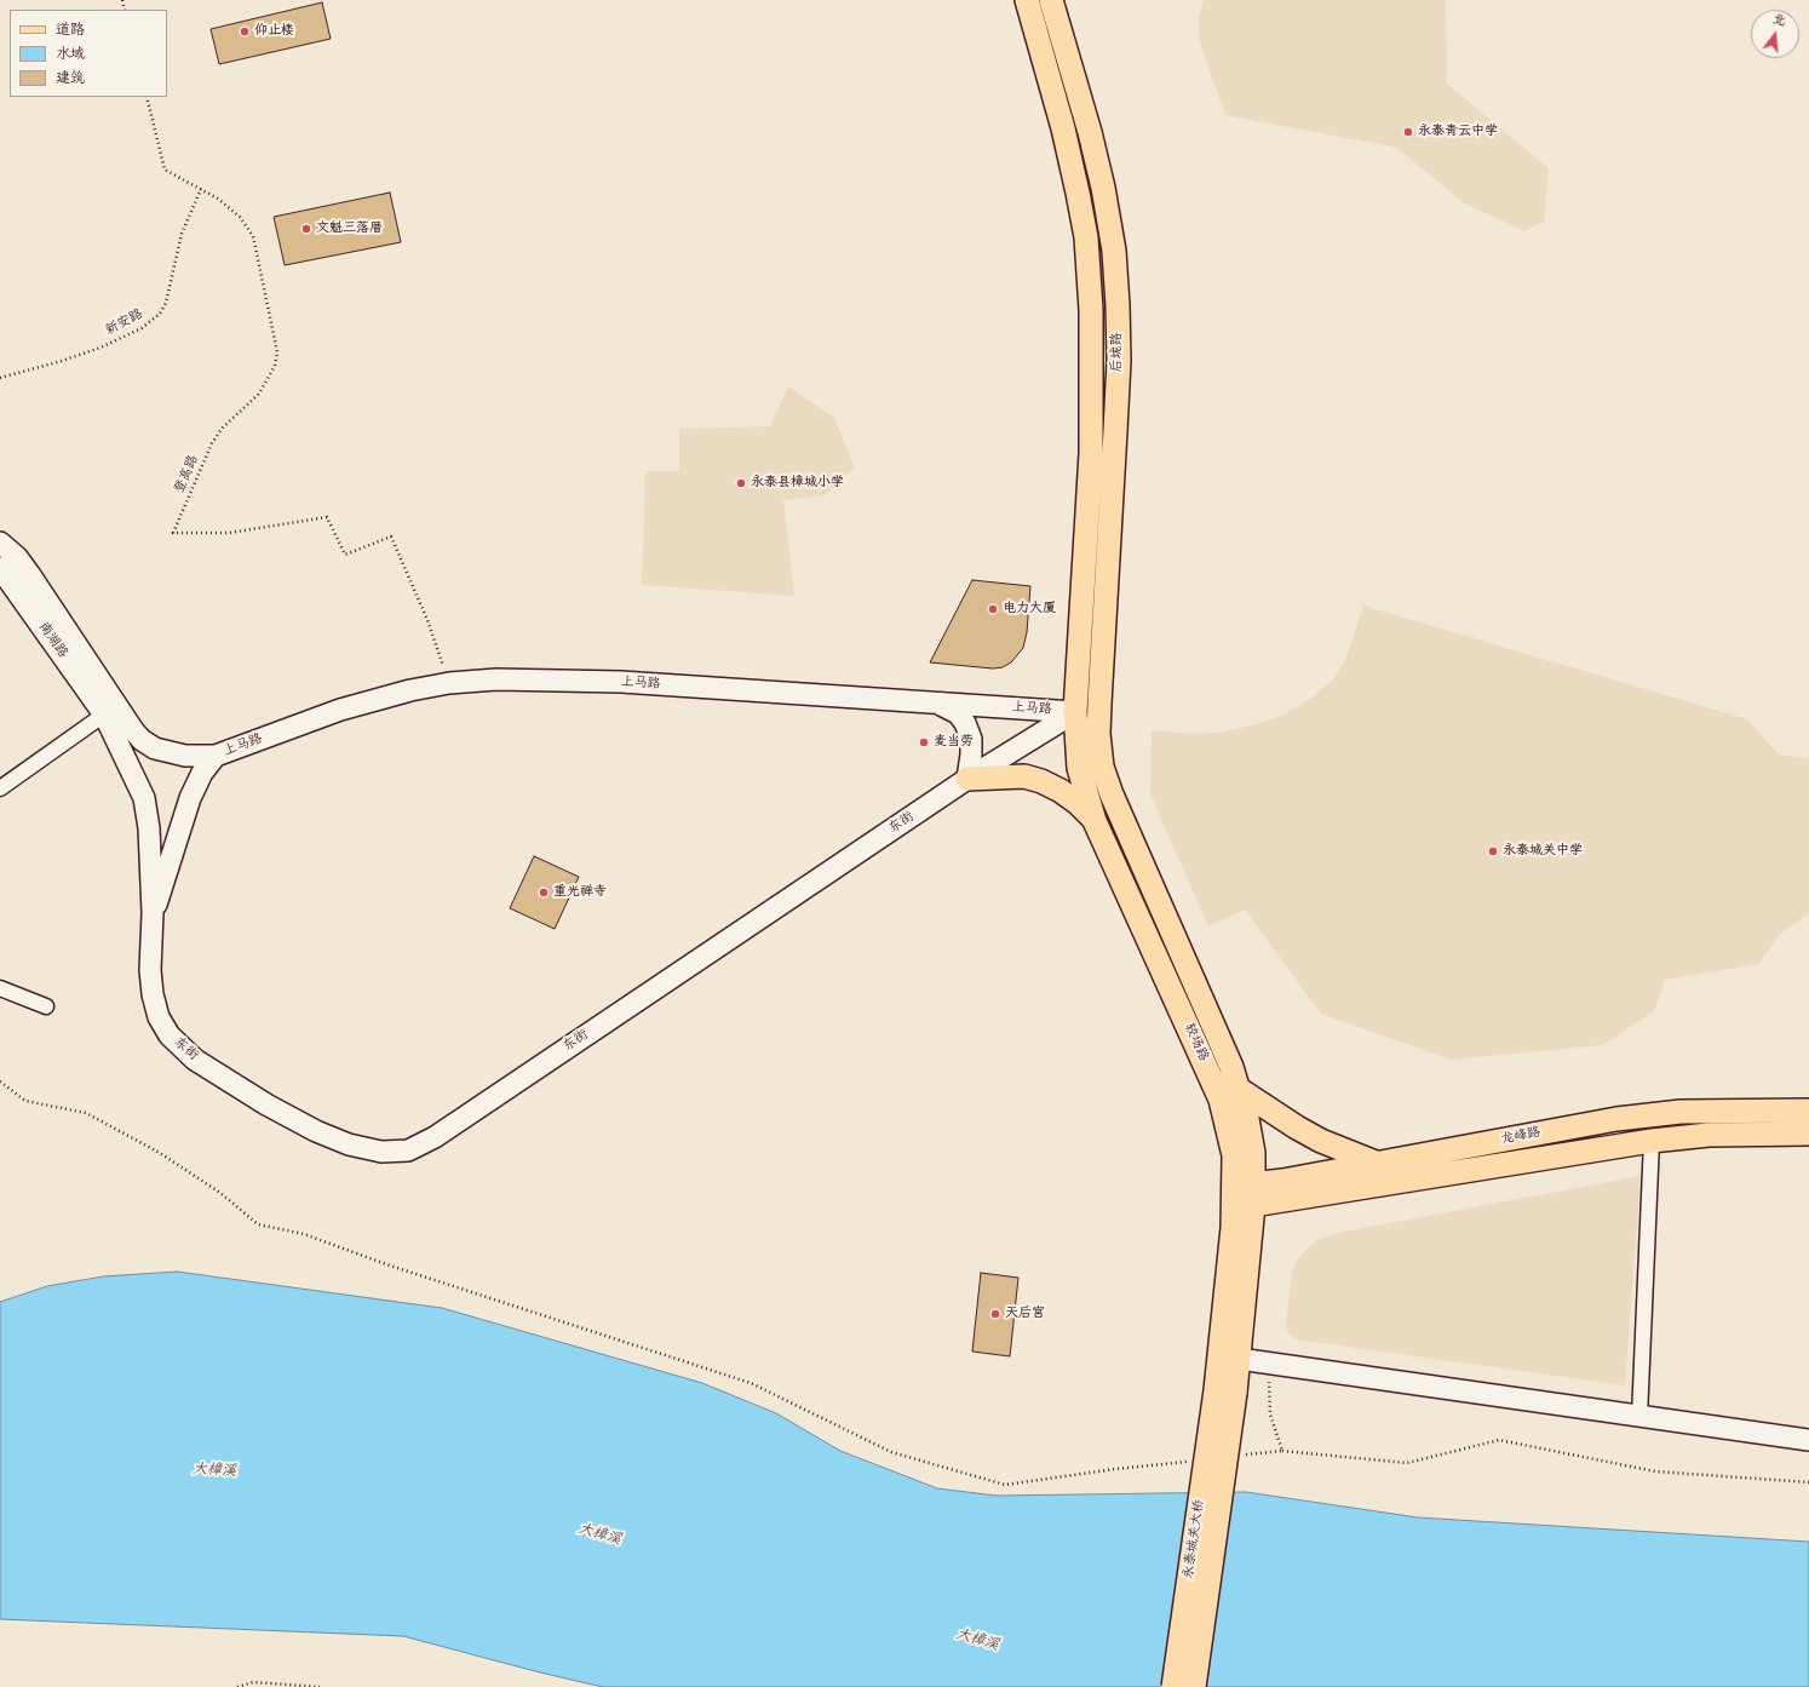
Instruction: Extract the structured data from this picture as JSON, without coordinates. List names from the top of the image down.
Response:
{
  "streets": {
    "main road": [
      "后垅路",
      "较场路",
      "龙峰路",
      "永泰城关大桥"
    ],
    "street": ["南湖路", "上马路", "东街"],
    "path": ["新安路", "登高路"]
  },
  "crossings": [
    ["新安路", "登高路"],
    ["后垅路", "上马路"],
    ["后垅路", "东街"],
    ["后垅路", "较场路"],
    ["登高路", "上马路"],
    ["南湖路", "东街"],
    ["上马路", "东街"],
    ["上马路", "较场路"],
    ["东街", "较场路"],
    ["较场路", "龙峰路"],
    ["较场路", "永泰城关大桥"]
  ],
  "water": ["大樟溪"],
  "places": [
    "仰止楼",
    "永泰青云中学",
    "文魁三落厝",
    "永泰县樟城小学",
    "电力大厦",
    "麦当劳",
    "永泰城关中学",
    "重光禅寺",
    "天后宫"
  ],
  "legend": ["道路", "水域", "建筑"],
  "north": "top"
}
